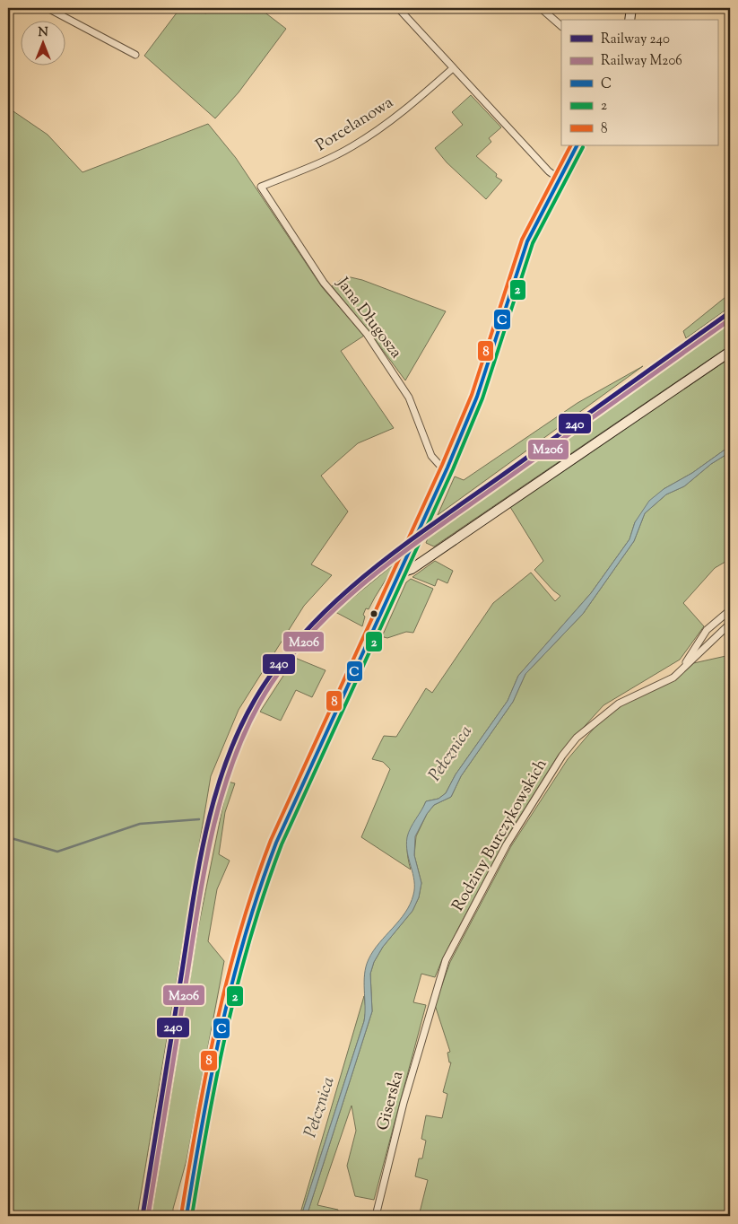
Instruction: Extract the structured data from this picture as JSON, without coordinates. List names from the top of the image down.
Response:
{
  "streets": {
    "street": [
      "Porcelanowa",
      "Jana Długosza",
      "Rodziny Burczykowskich",
      "Giserska"
    ]
  },
  "crossings": [
    ["Porcelanowa", "Jana Długosza"],
    ["Rodziny Burczykowskich", "Giserska"]
  ],
  "water": ["Pełcznica"],
  "lines": [
    "transit line C",
    "transit line 8",
    "transit line 2",
    "rail line 240",
    "rail line M206"
  ],
  "legend": [
    "Railway 240",
    "Railway M206",
    "C",
    "2",
    "8"
  ],
  "north": "top"
}
